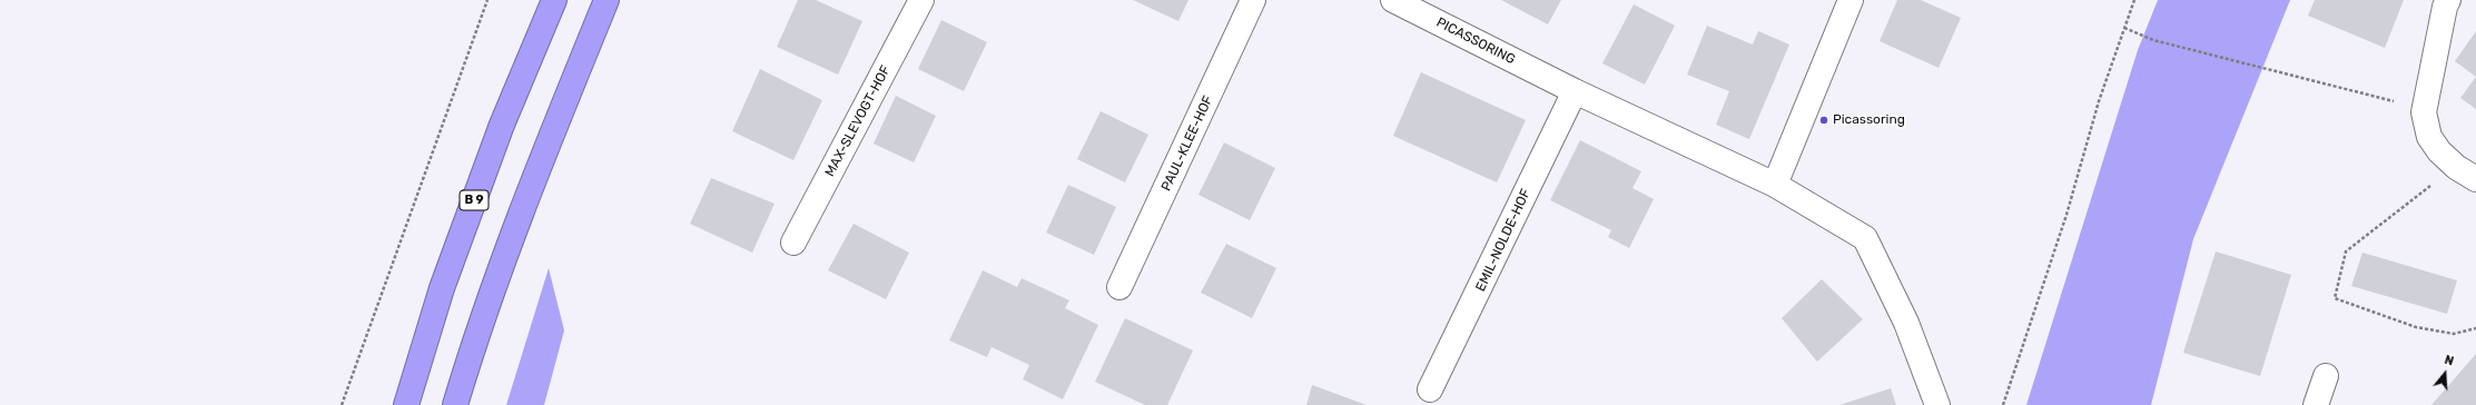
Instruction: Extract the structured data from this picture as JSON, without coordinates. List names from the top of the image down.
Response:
{
  "streets": {
    "highway": ["B 9"],
    "street": [
      "PICASSORING",
      "MAX-SLEVOGT-HOF",
      "PAUL-KLEE-HOF",
      "EMIL-NOLDE-HOF"
    ]
  },
  "crossings": [
    ["PICASSORING", "EMIL-NOLDE-HOF"]
  ],
  "places": ["Picassoring"],
  "north": "top"
}
